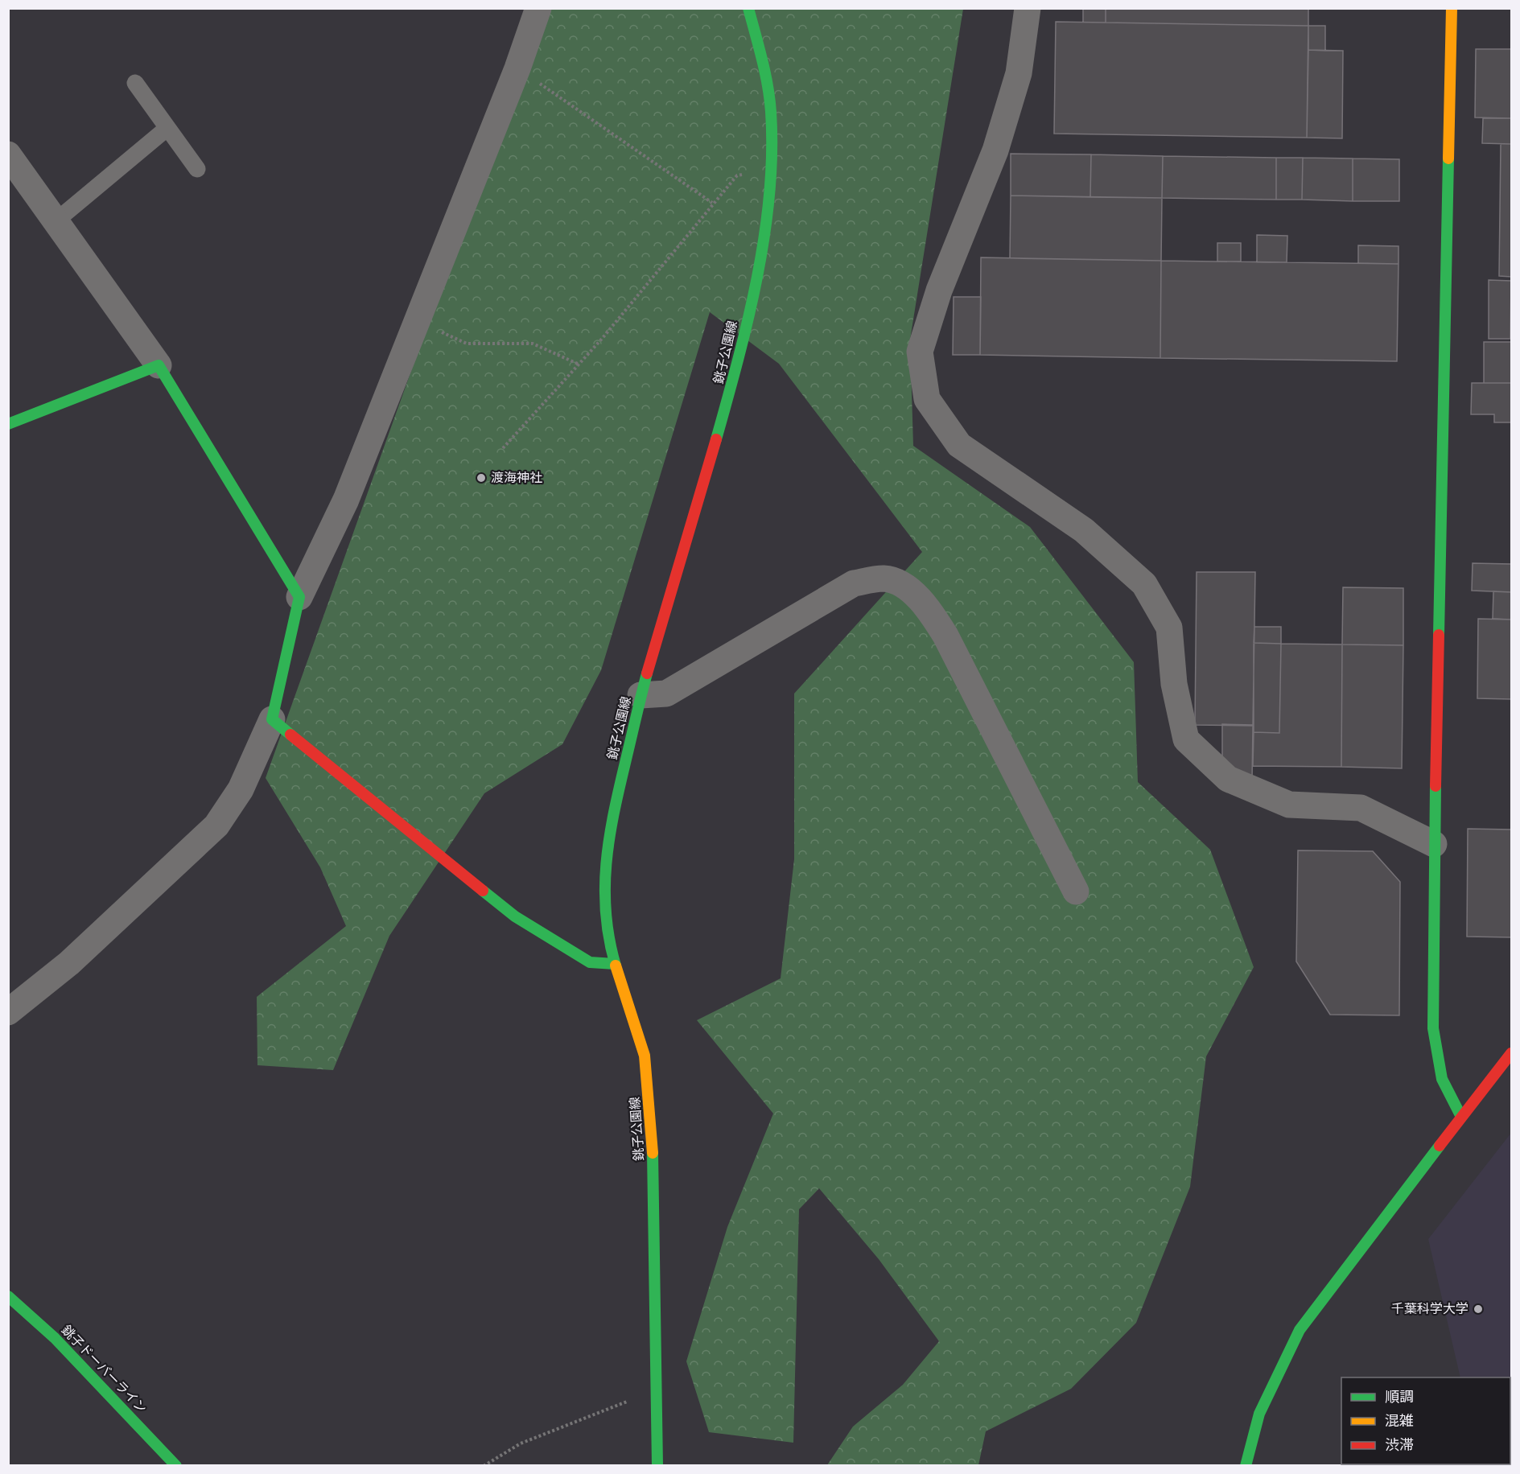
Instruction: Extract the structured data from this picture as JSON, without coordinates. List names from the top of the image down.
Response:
{
  "streets": {
    "street": ["銚子公園線", "銚子ドーバーライン"]
  },
  "places": ["渡海神社", "千葉科学大学"],
  "legend": ["順調", "混雑", "渋滞"]
}
